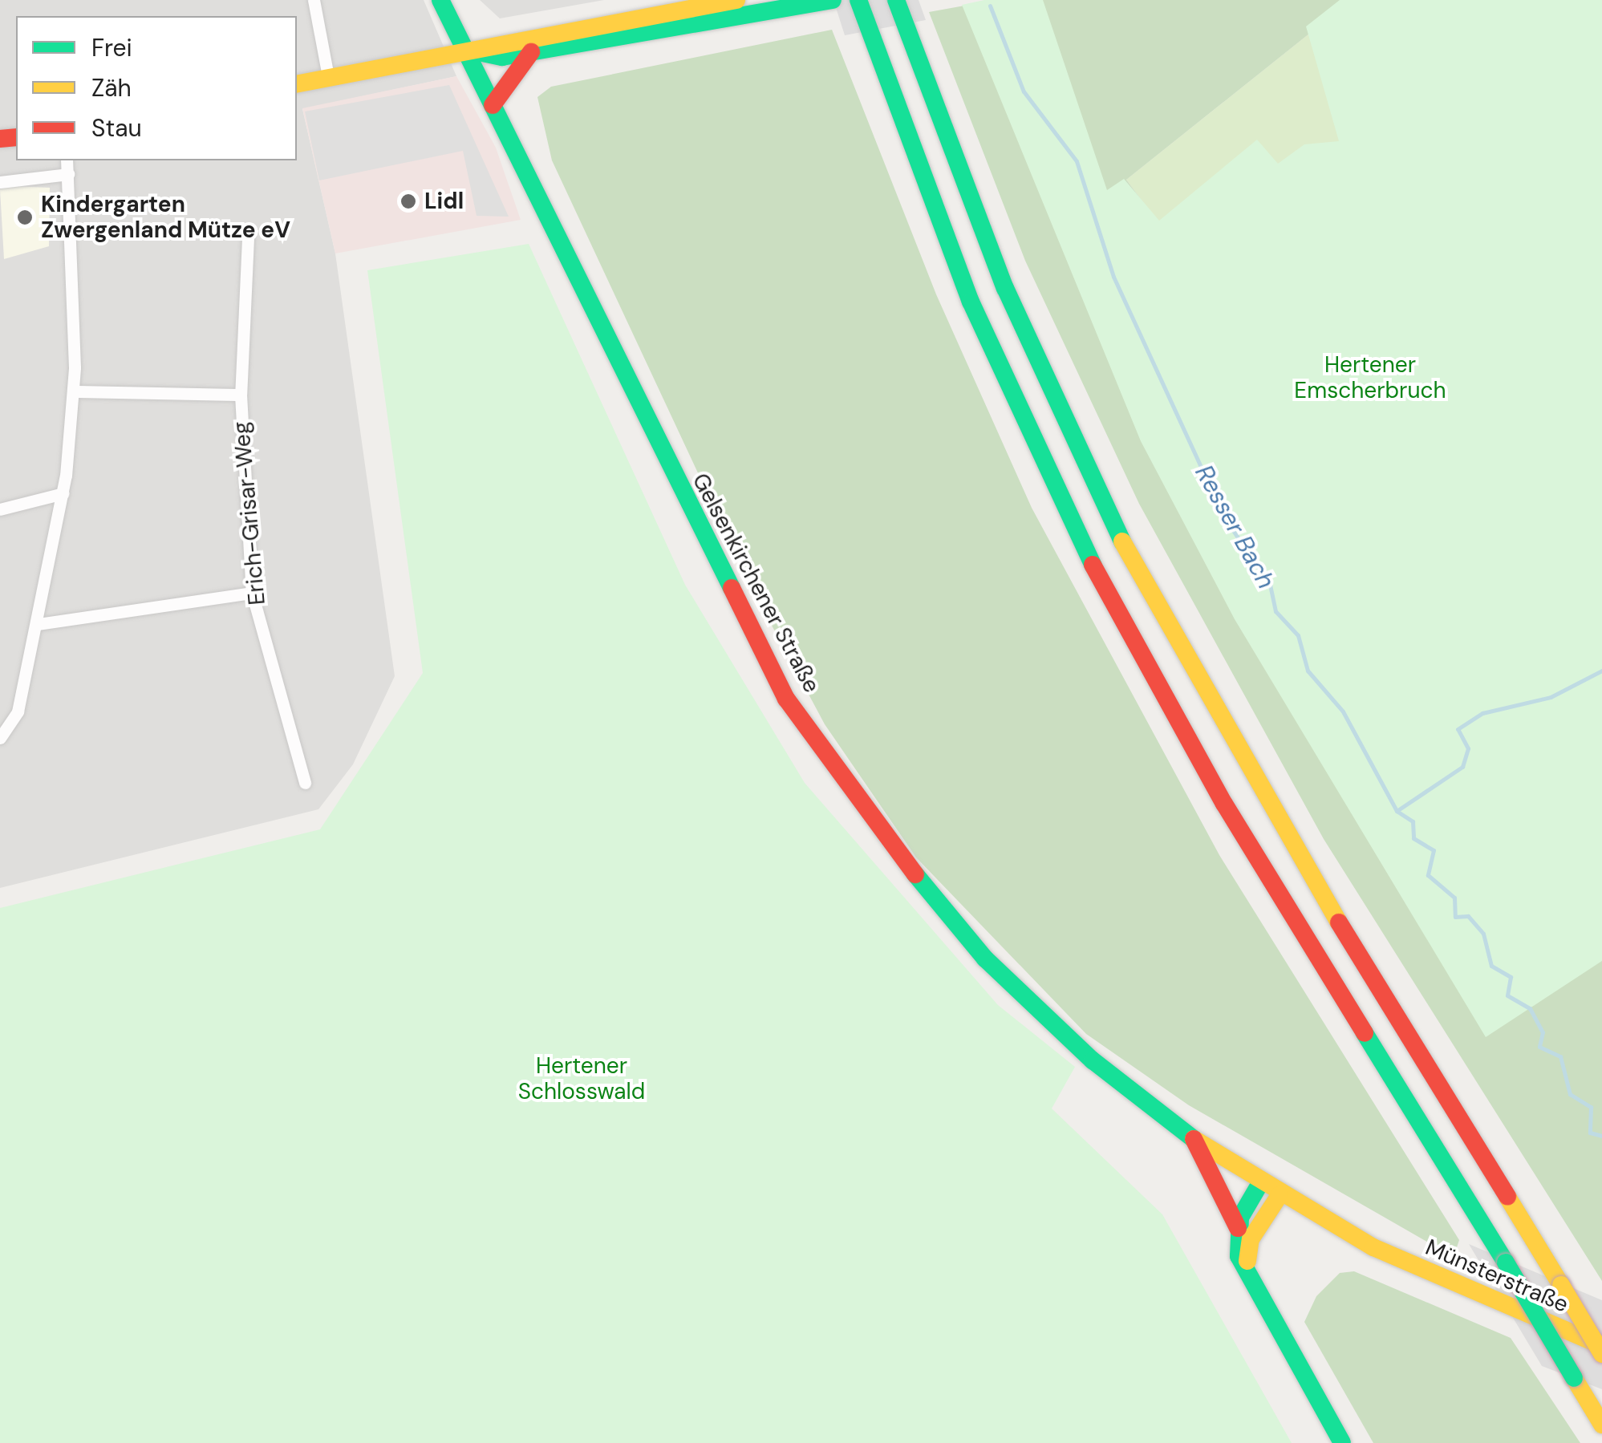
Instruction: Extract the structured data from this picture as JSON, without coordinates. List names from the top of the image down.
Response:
{
  "streets": {
    "main road": ["Gelsenkirchener Straße", "Münsterstraße"],
    "street": ["Erich-Grisar-Weg"]
  },
  "crossings": [
    ["Gelsenkirchener Straße", "Münsterstraße"]
  ],
  "water": ["Resser Bach"],
  "parks": ["Hertener Emscherbruch", "Hertener Schlosswald"],
  "places": ["Lidl", "Kindergarten Zwergenland Mütze eV"],
  "legend": ["Frei", "Zäh", "Stau"]
}
